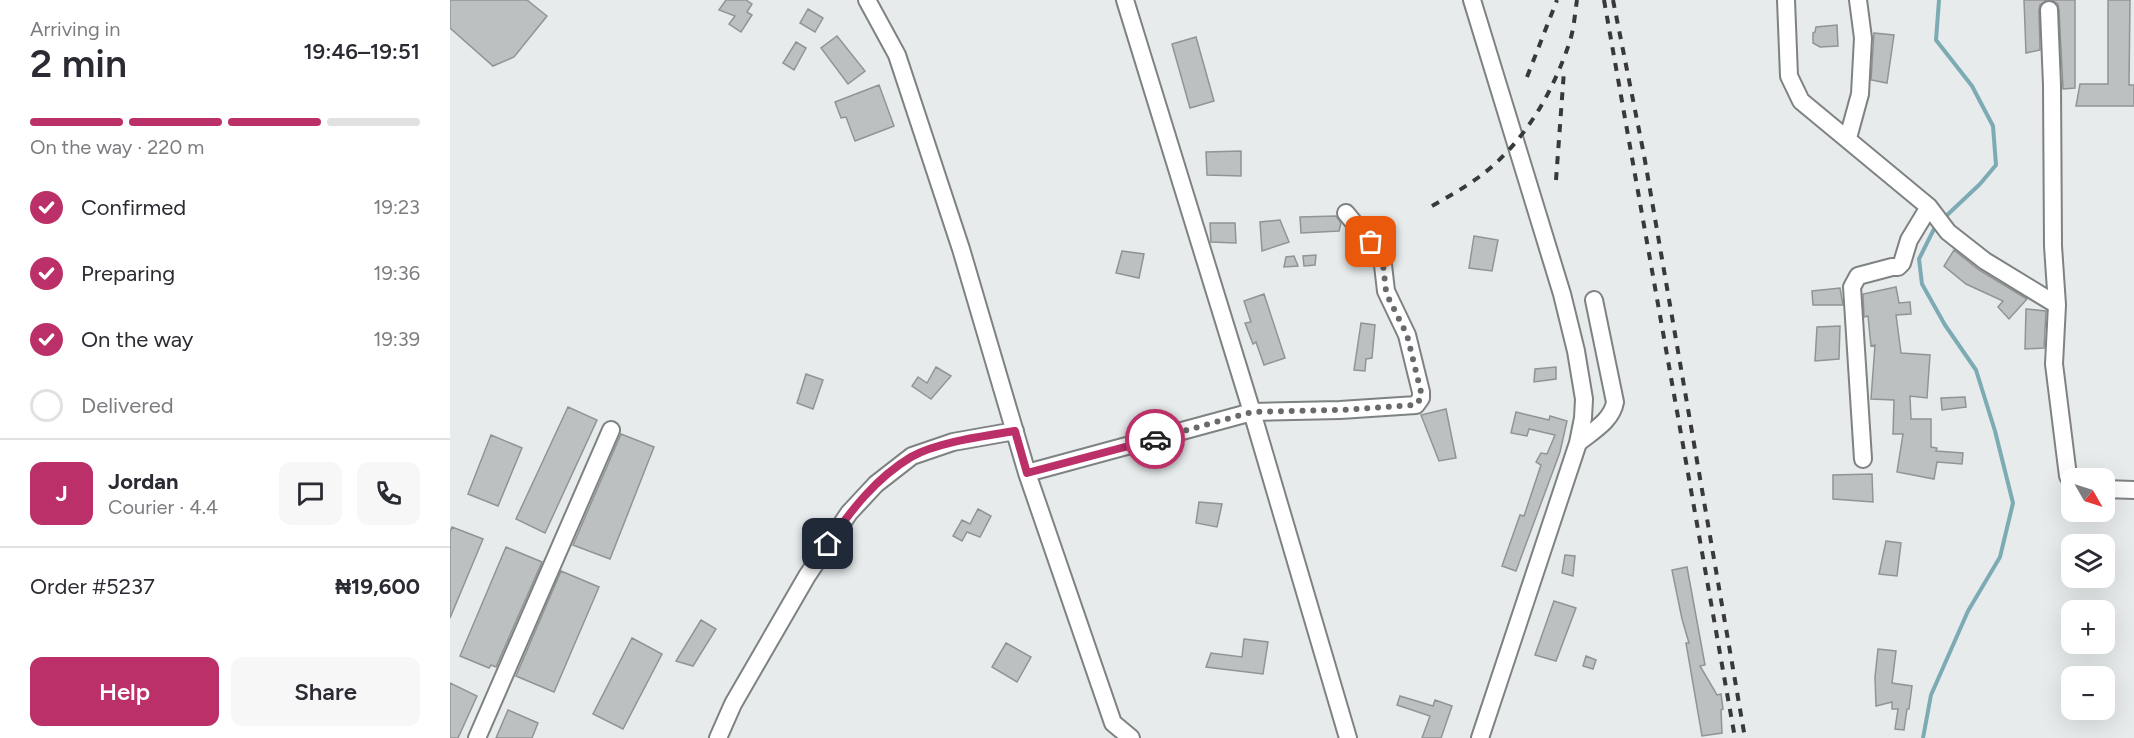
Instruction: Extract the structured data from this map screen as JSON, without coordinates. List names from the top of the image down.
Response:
{
  "north": "bottom right",
  "page": {
    "heading": ["2 min", "Arriving in", "19:46–19:51"],
    "panel": [
      "Jordan",
      "Courier · 4.4",
      "Order #5237",
      "₦19,600"
    ],
    "bar": "On the way · 220 m",
    "list": [
      ["Confirmed", "19:23"],
      ["Preparing", "19:36"],
      ["On the way", "19:39"],
      "Delivered"
    ],
    "round": "J",
    "map_buttons": ["+", "−"],
    "buttons": ["Help", "Share"]
  }
}
